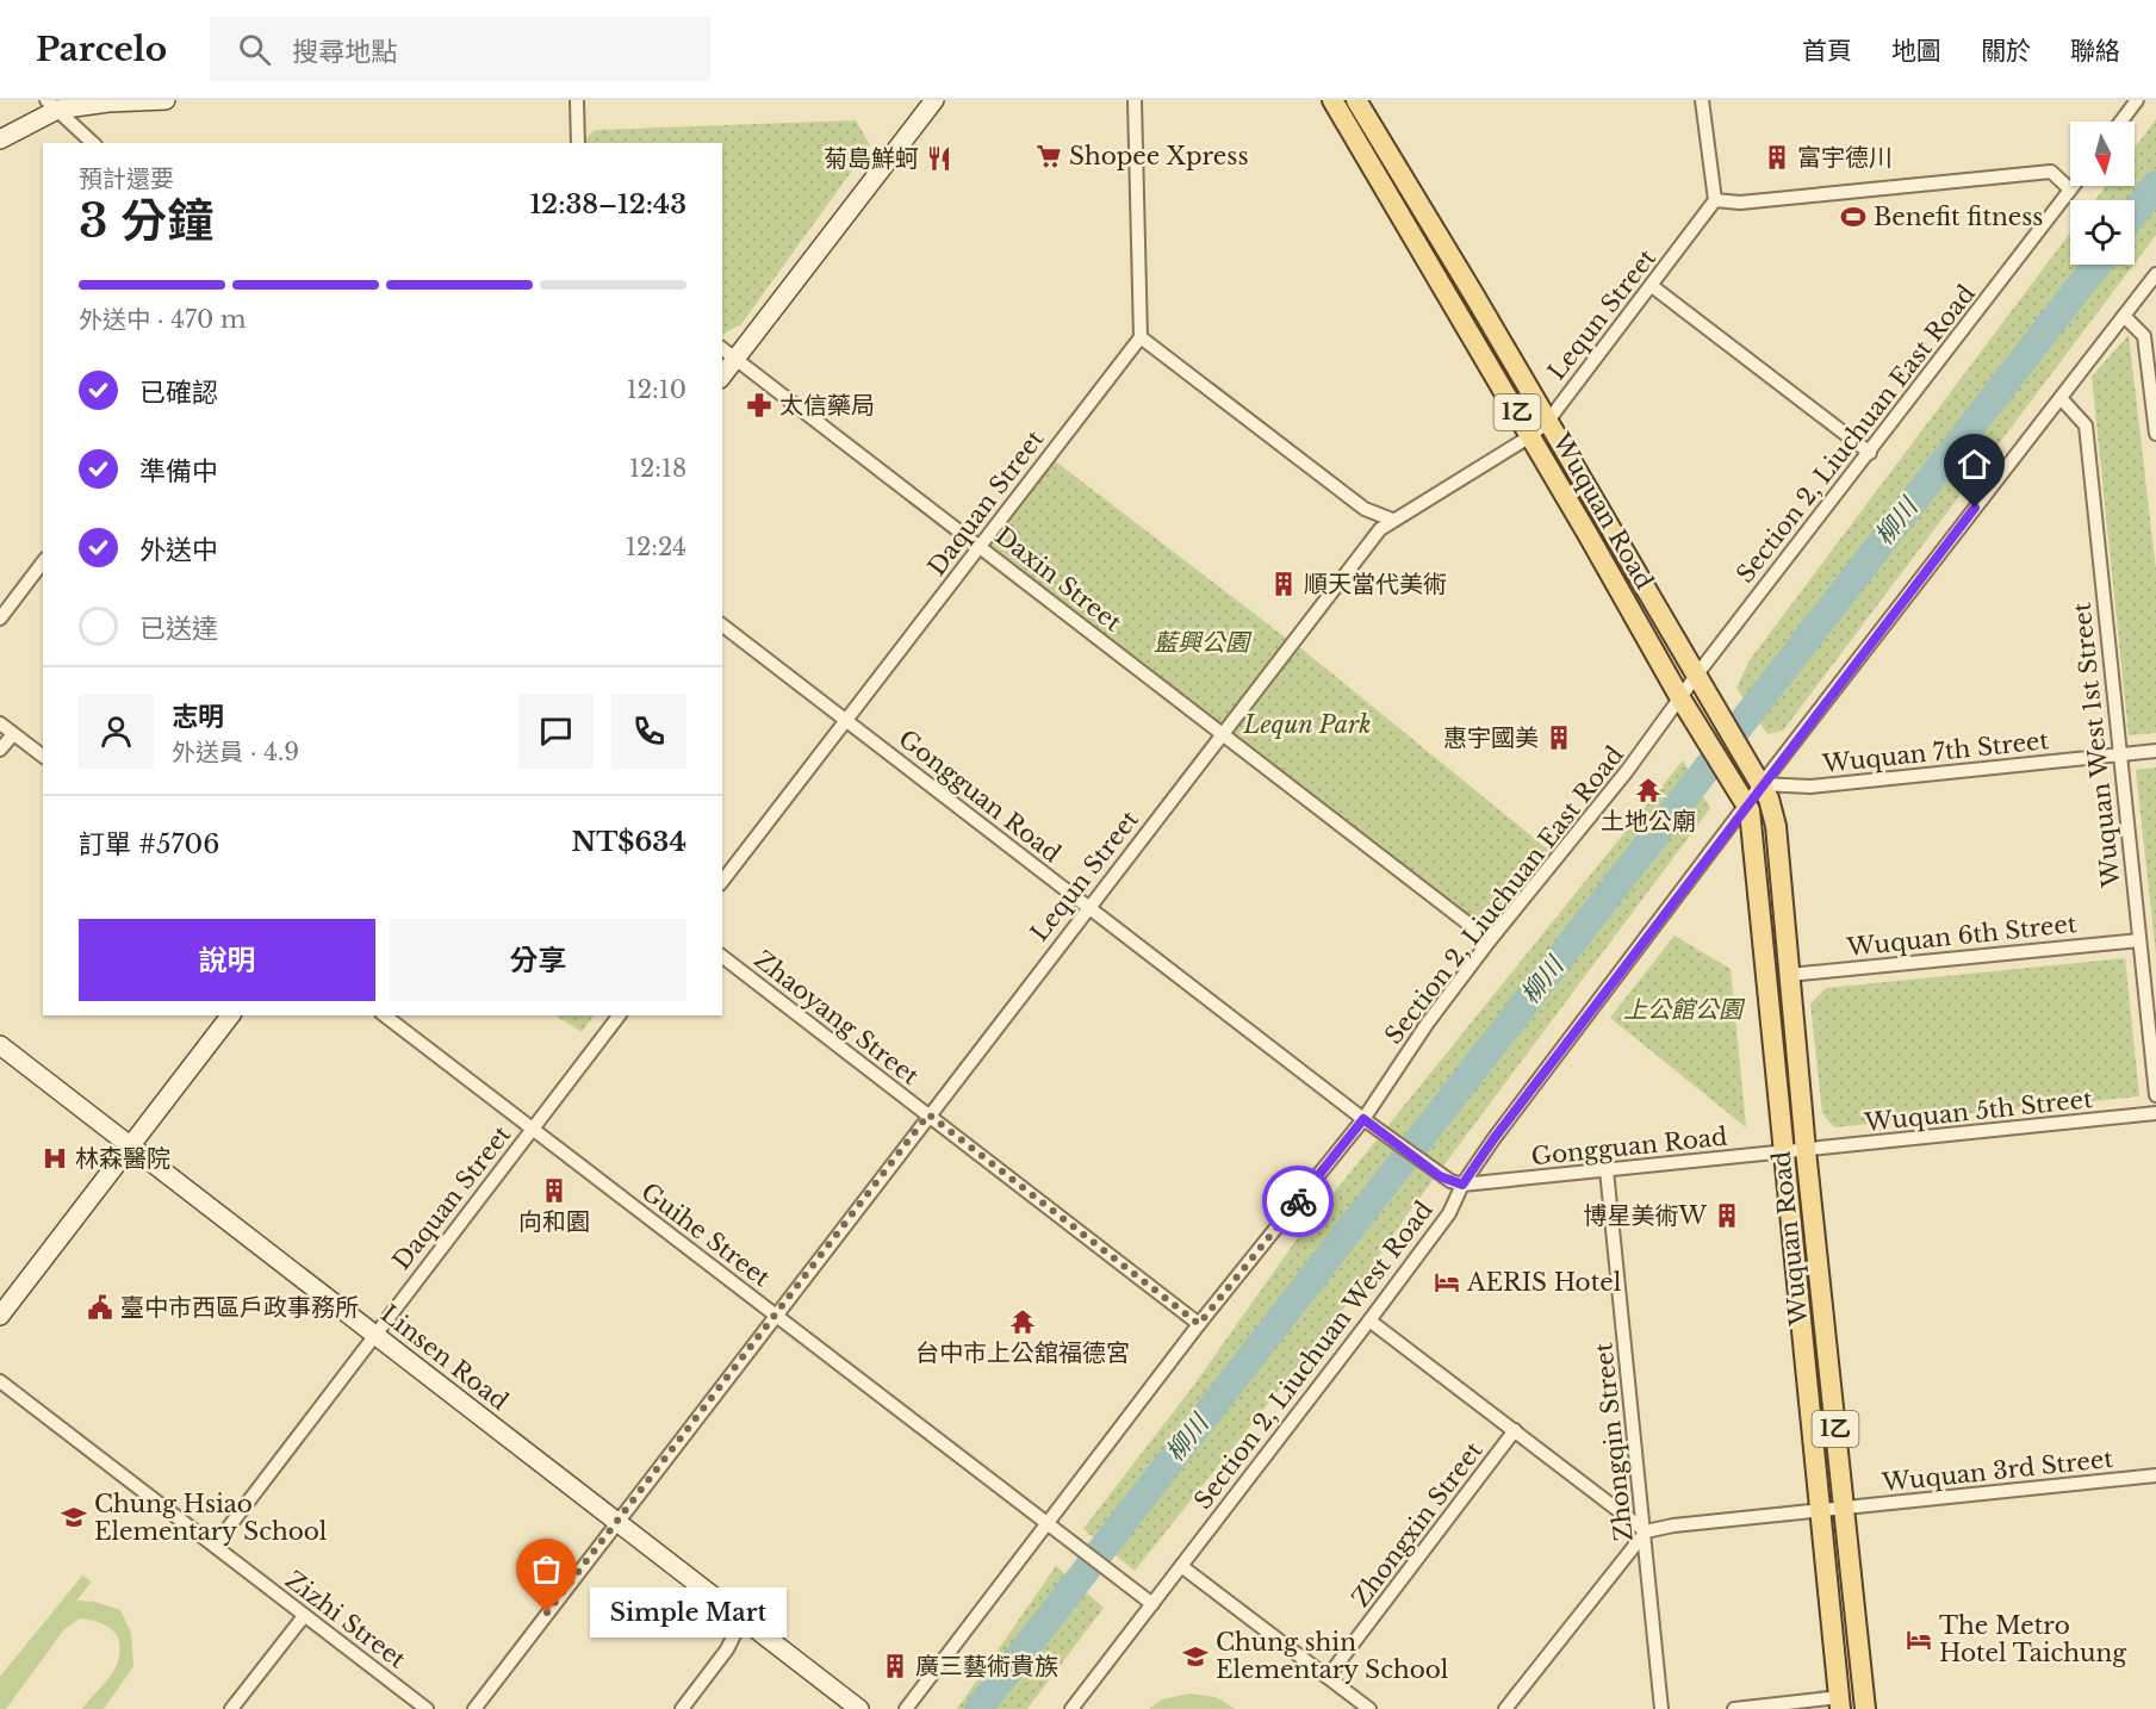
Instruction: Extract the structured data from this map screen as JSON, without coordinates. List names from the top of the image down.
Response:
{
  "streets": {
    "main road": ["1乙", "Wuquan Road", "Linsen Road"],
    "street": [
      "Lequn Street",
      "Section 2, Liuchuan East Road",
      "Daquan Street",
      "Daxin Street",
      "Wuquan West 1st Street",
      "Wuquan 7th Street",
      "Gongguan Road",
      "Wuquan 6th Street",
      "Zhaoyang Street",
      "Wuquan 5th Street",
      "Guihe Street",
      "Section 2, Liuchuan West Road",
      "Zhongqin Street",
      "Wuquan 3rd Street",
      "Zhongxin Street",
      "Zizhi Street"
    ]
  },
  "crossings": [
    ["Lequn Street", "Wuquan Road"],
    ["Lequn Street", "Daxin Street"],
    ["Lequn Street", "Gongguan Road"],
    ["Lequn Street", "Zhaoyang Street"],
    ["Lequn Street", "Guihe Street"],
    ["Lequn Street", "Linsen Road"],
    ["Section 2, Liuchuan East Road", "Wuquan Road"],
    ["Section 2, Liuchuan East Road", "Daxin Street"],
    ["Section 2, Liuchuan East Road", "Gongguan Road"],
    ["Section 2, Liuchuan East Road", "Zhaoyang Street"],
    ["Section 2, Liuchuan East Road", "Guihe Street"],
    ["Daquan Street", "Daxin Street"],
    ["Daquan Street", "Gongguan Road"],
    ["Daquan Street", "Guihe Street"],
    ["Daquan Street", "Linsen Road"],
    ["Daquan Street", "Zizhi Street"],
    ["Wuquan Road", "Wuquan 7th Street"],
    ["Wuquan Road", "Gongguan Road"],
    ["Wuquan Road", "Wuquan 6th Street"],
    ["Wuquan Road", "Wuquan 5th Street"],
    ["Wuquan Road", "Section 2, Liuchuan West Road"],
    ["Wuquan Road", "Wuquan 3rd Street"],
    ["Wuquan West 1st Street", "Wuquan 7th Street"],
    ["Wuquan West 1st Street", "Wuquan 6th Street"],
    ["Wuquan West 1st Street", "Section 2, Liuchuan West Road"],
    ["Wuquan 7th Street", "Section 2, Liuchuan West Road"],
    ["Gongguan Road", "Wuquan 5th Street"],
    ["Gongguan Road", "Section 2, Liuchuan West Road"],
    ["Gongguan Road", "Zhongqin Street"],
    ["Guihe Street", "Section 2, Liuchuan West Road"],
    ["Zhongqin Street", "Wuquan 3rd Street"]
  ],
  "water": ["柳川"],
  "parks": ["藍興公園", "Lequn Park", "上公館公園"],
  "places": {
    "supermarket": ["Shopee Xpress"],
    "building": [
      "富宇德川",
      "順天當代美術",
      "惠宇國美",
      "向和園",
      "博星美術W",
      "廣三藝術貴族"
    ],
    "restaurant": ["菊島鮮蚵"],
    "sports": ["Benefit fitness"],
    "pharmacy": ["太信藥局"],
    "temple": ["土地公廟", "台中市上公舘福德宮"],
    "hospital": ["林森醫院"],
    "hotel": ["AERIS Hotel", "The Metro Hotel Taichung"],
    "public building": ["臺中市西區戶政事務所"],
    "school or university": ["Chung Hsiao Elementary School", "Chung shin Elementary School"],
    "other": ["Simple Mart"]
  },
  "north": "bottom",
  "page": {
    "header": "Parcelo",
    "search": "搜尋地點",
    "nav": [
      "首頁",
      "地圖",
      "關於",
      "聯絡"
    ],
    "heading": ["3 分鐘", "預計還要", "12:38–12:43"],
    "panel": [
      "志明",
      "外送員 · 4.9",
      "訂單 #5706",
      "NT$634"
    ],
    "bar": "外送中 · 470 m",
    "list": [
      ["已確認", "12:10"],
      ["準備中", "12:18"],
      ["外送中", "12:24"],
      "已送達"
    ],
    "buttons": ["說明", "分享"],
    "bubble": "Simple Mart"
  }
}
